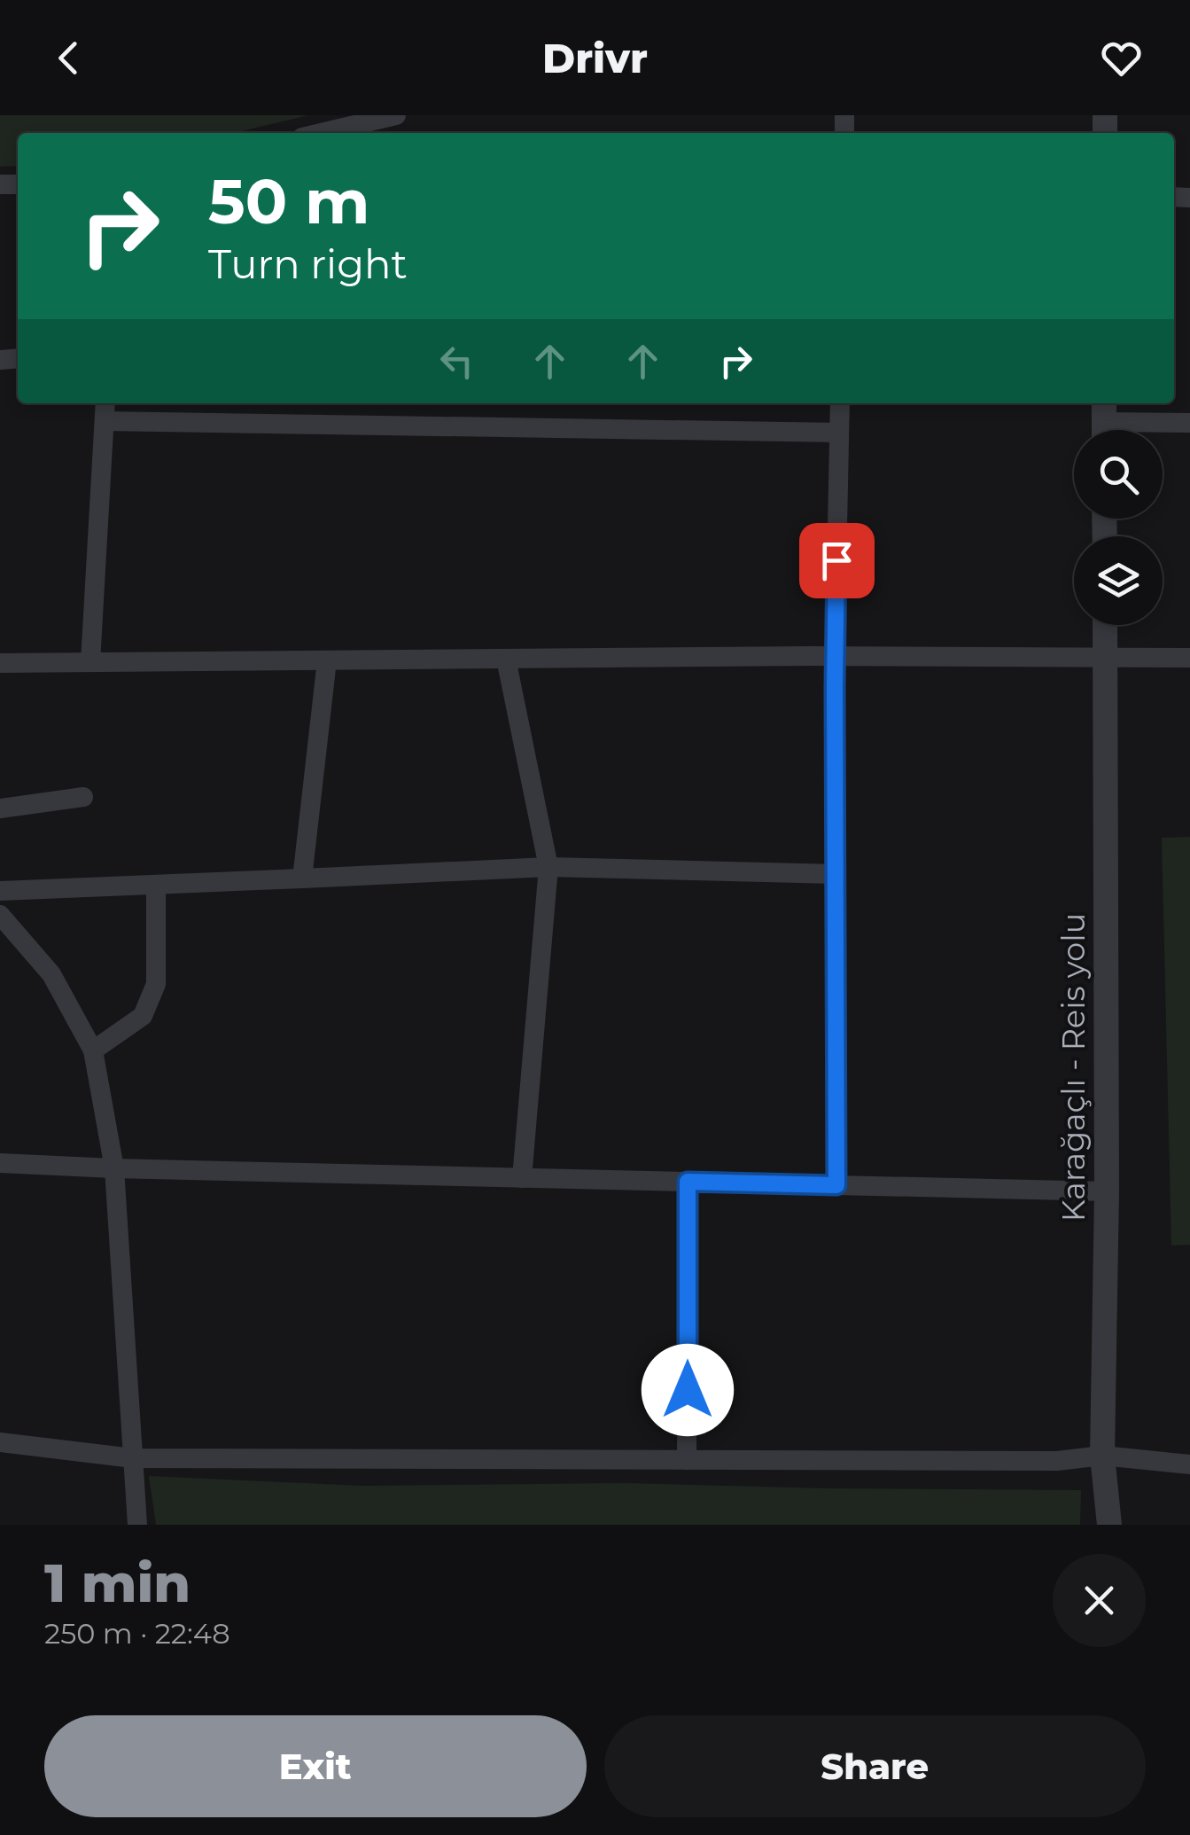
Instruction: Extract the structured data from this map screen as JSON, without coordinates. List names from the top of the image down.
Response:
{
  "streets": {
    "street": ["Karağaçlı - Reis yolu"]
  },
  "page": {
    "header": "Drivr",
    "turn": ["50 m", "Turn right"],
    "heading": ["1 min", "250 m · 22:48"],
    "buttons": ["Exit", "Share"]
  }
}
